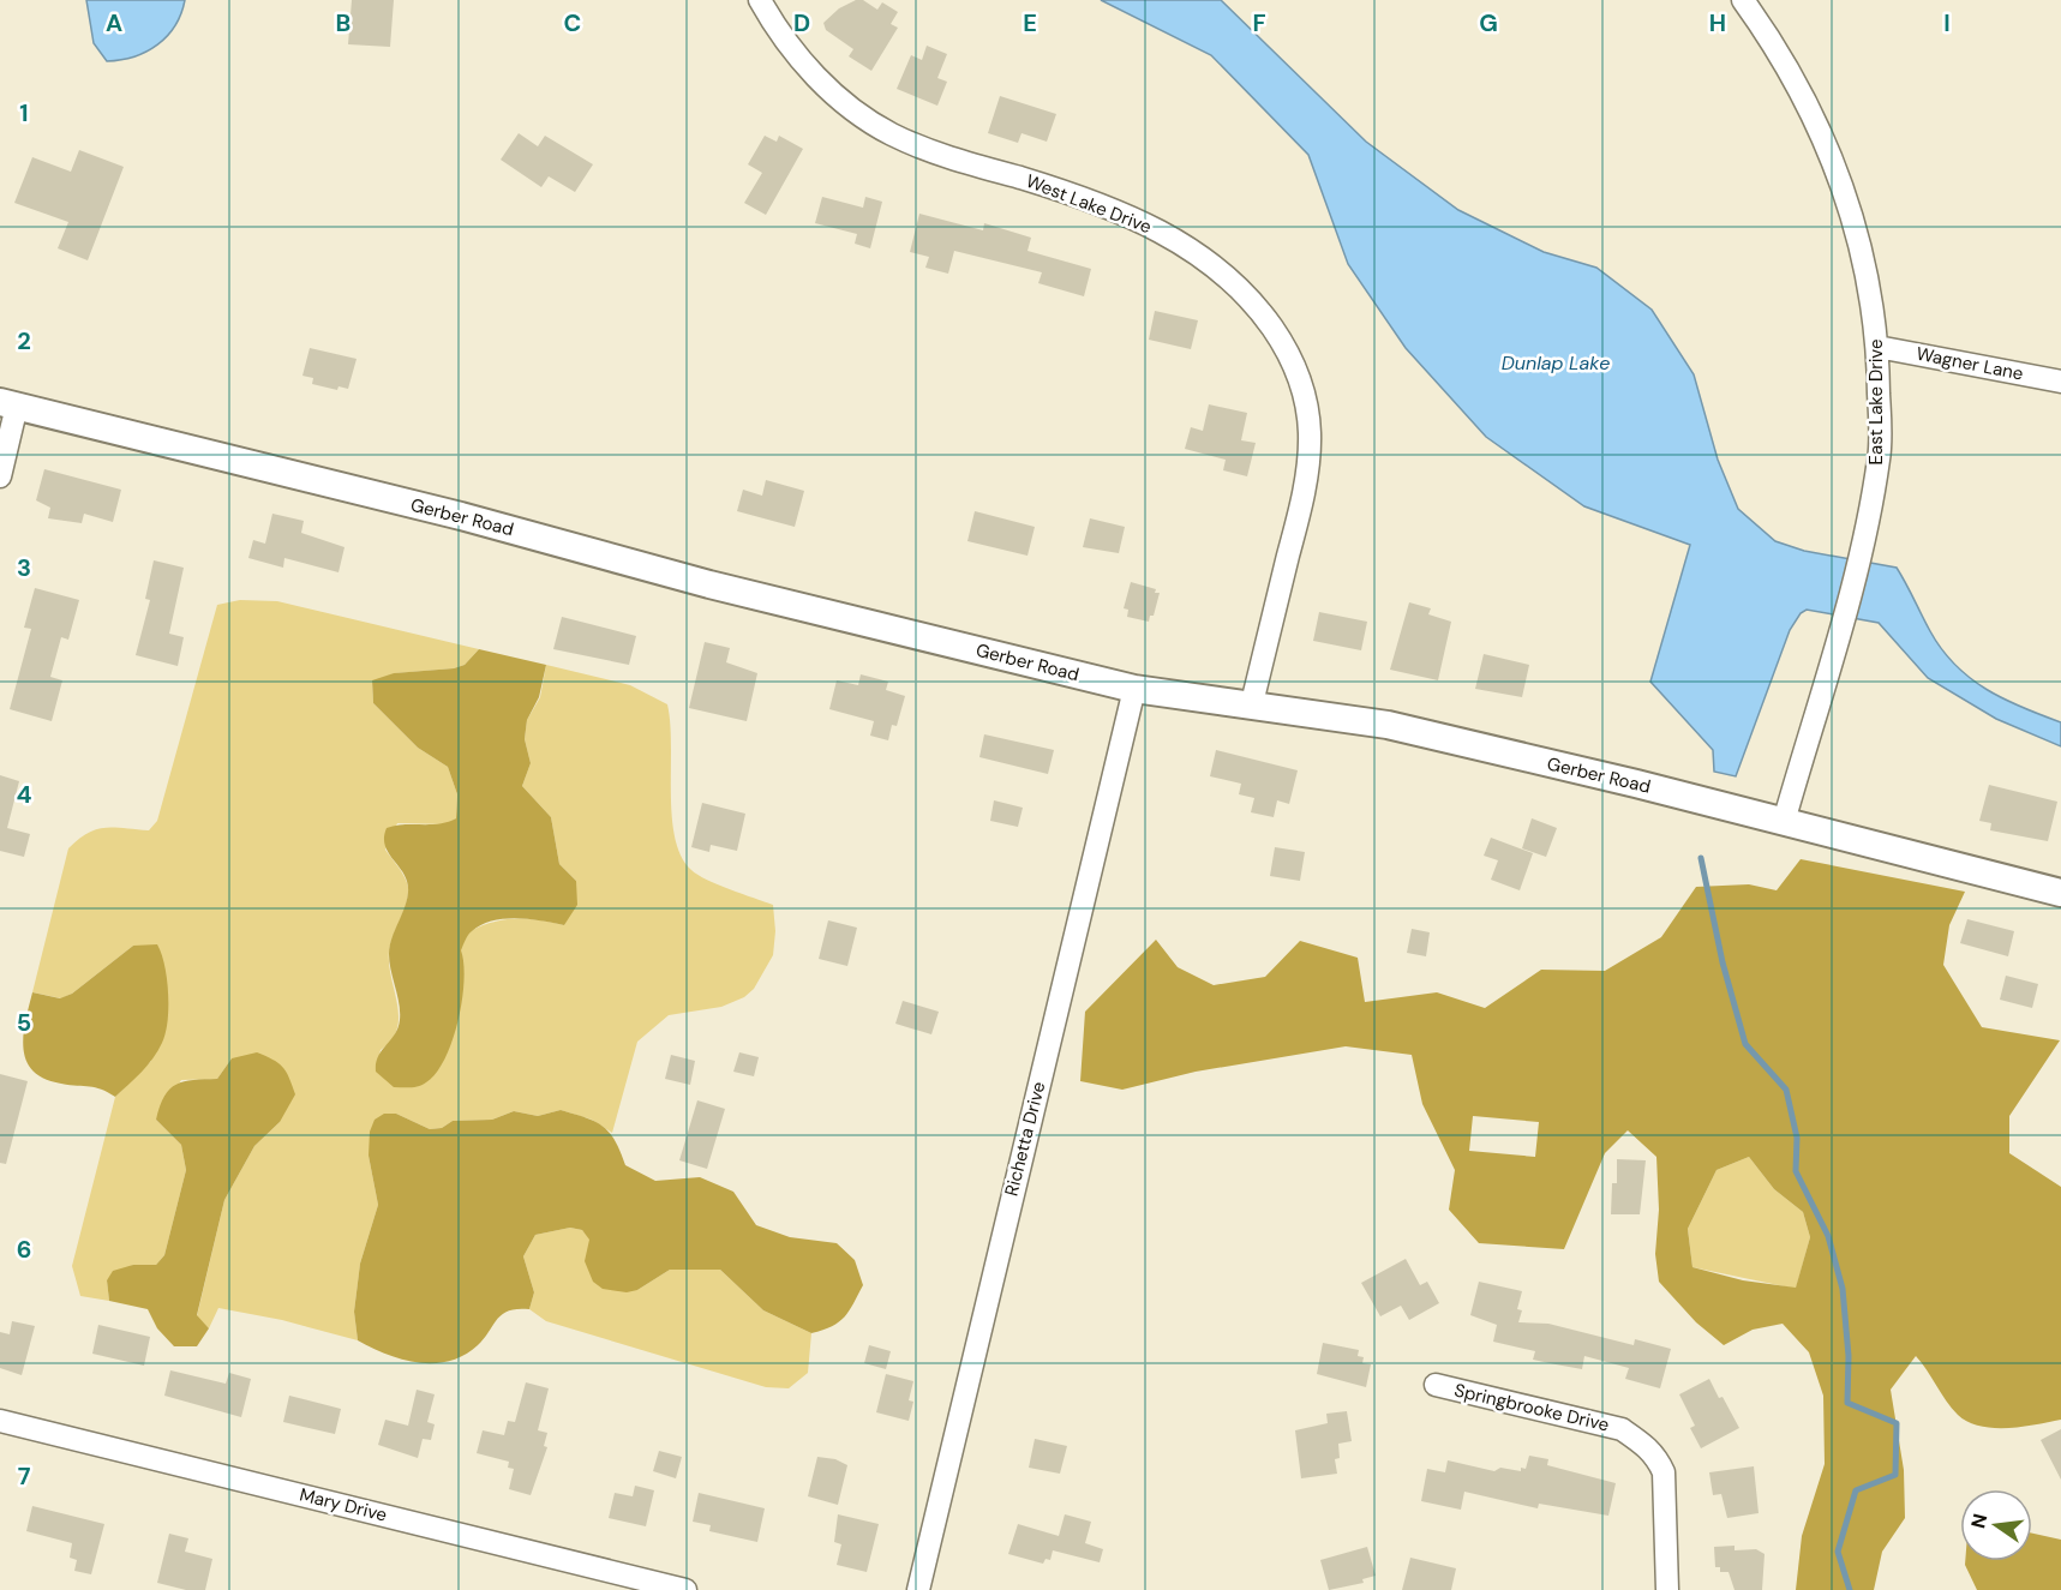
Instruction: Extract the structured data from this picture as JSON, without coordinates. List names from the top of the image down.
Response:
{
  "streets": {
    "street": [
      "West Lake Drive",
      "Wagner Lane",
      "East Lake Drive",
      "Gerber Road",
      "Richetta Drive",
      "Springbrooke Drive",
      "Mary Drive"
    ]
  },
  "crossings": [
    ["West Lake Drive", "Gerber Road"],
    ["Wagner Lane", "East Lake Drive"],
    ["East Lake Drive", "Gerber Road"],
    ["Gerber Road", "Richetta Drive"]
  ],
  "water": ["Dunlap Lake"],
  "north": "left",
  "grid": {
    "columns": [
      "A",
      "B",
      "C",
      "D",
      "E",
      "F",
      "G",
      "H",
      "I"
    ],
    "rows": [
      "1",
      "2",
      "3",
      "4",
      "5",
      "6",
      "7"
    ]
  }
}
